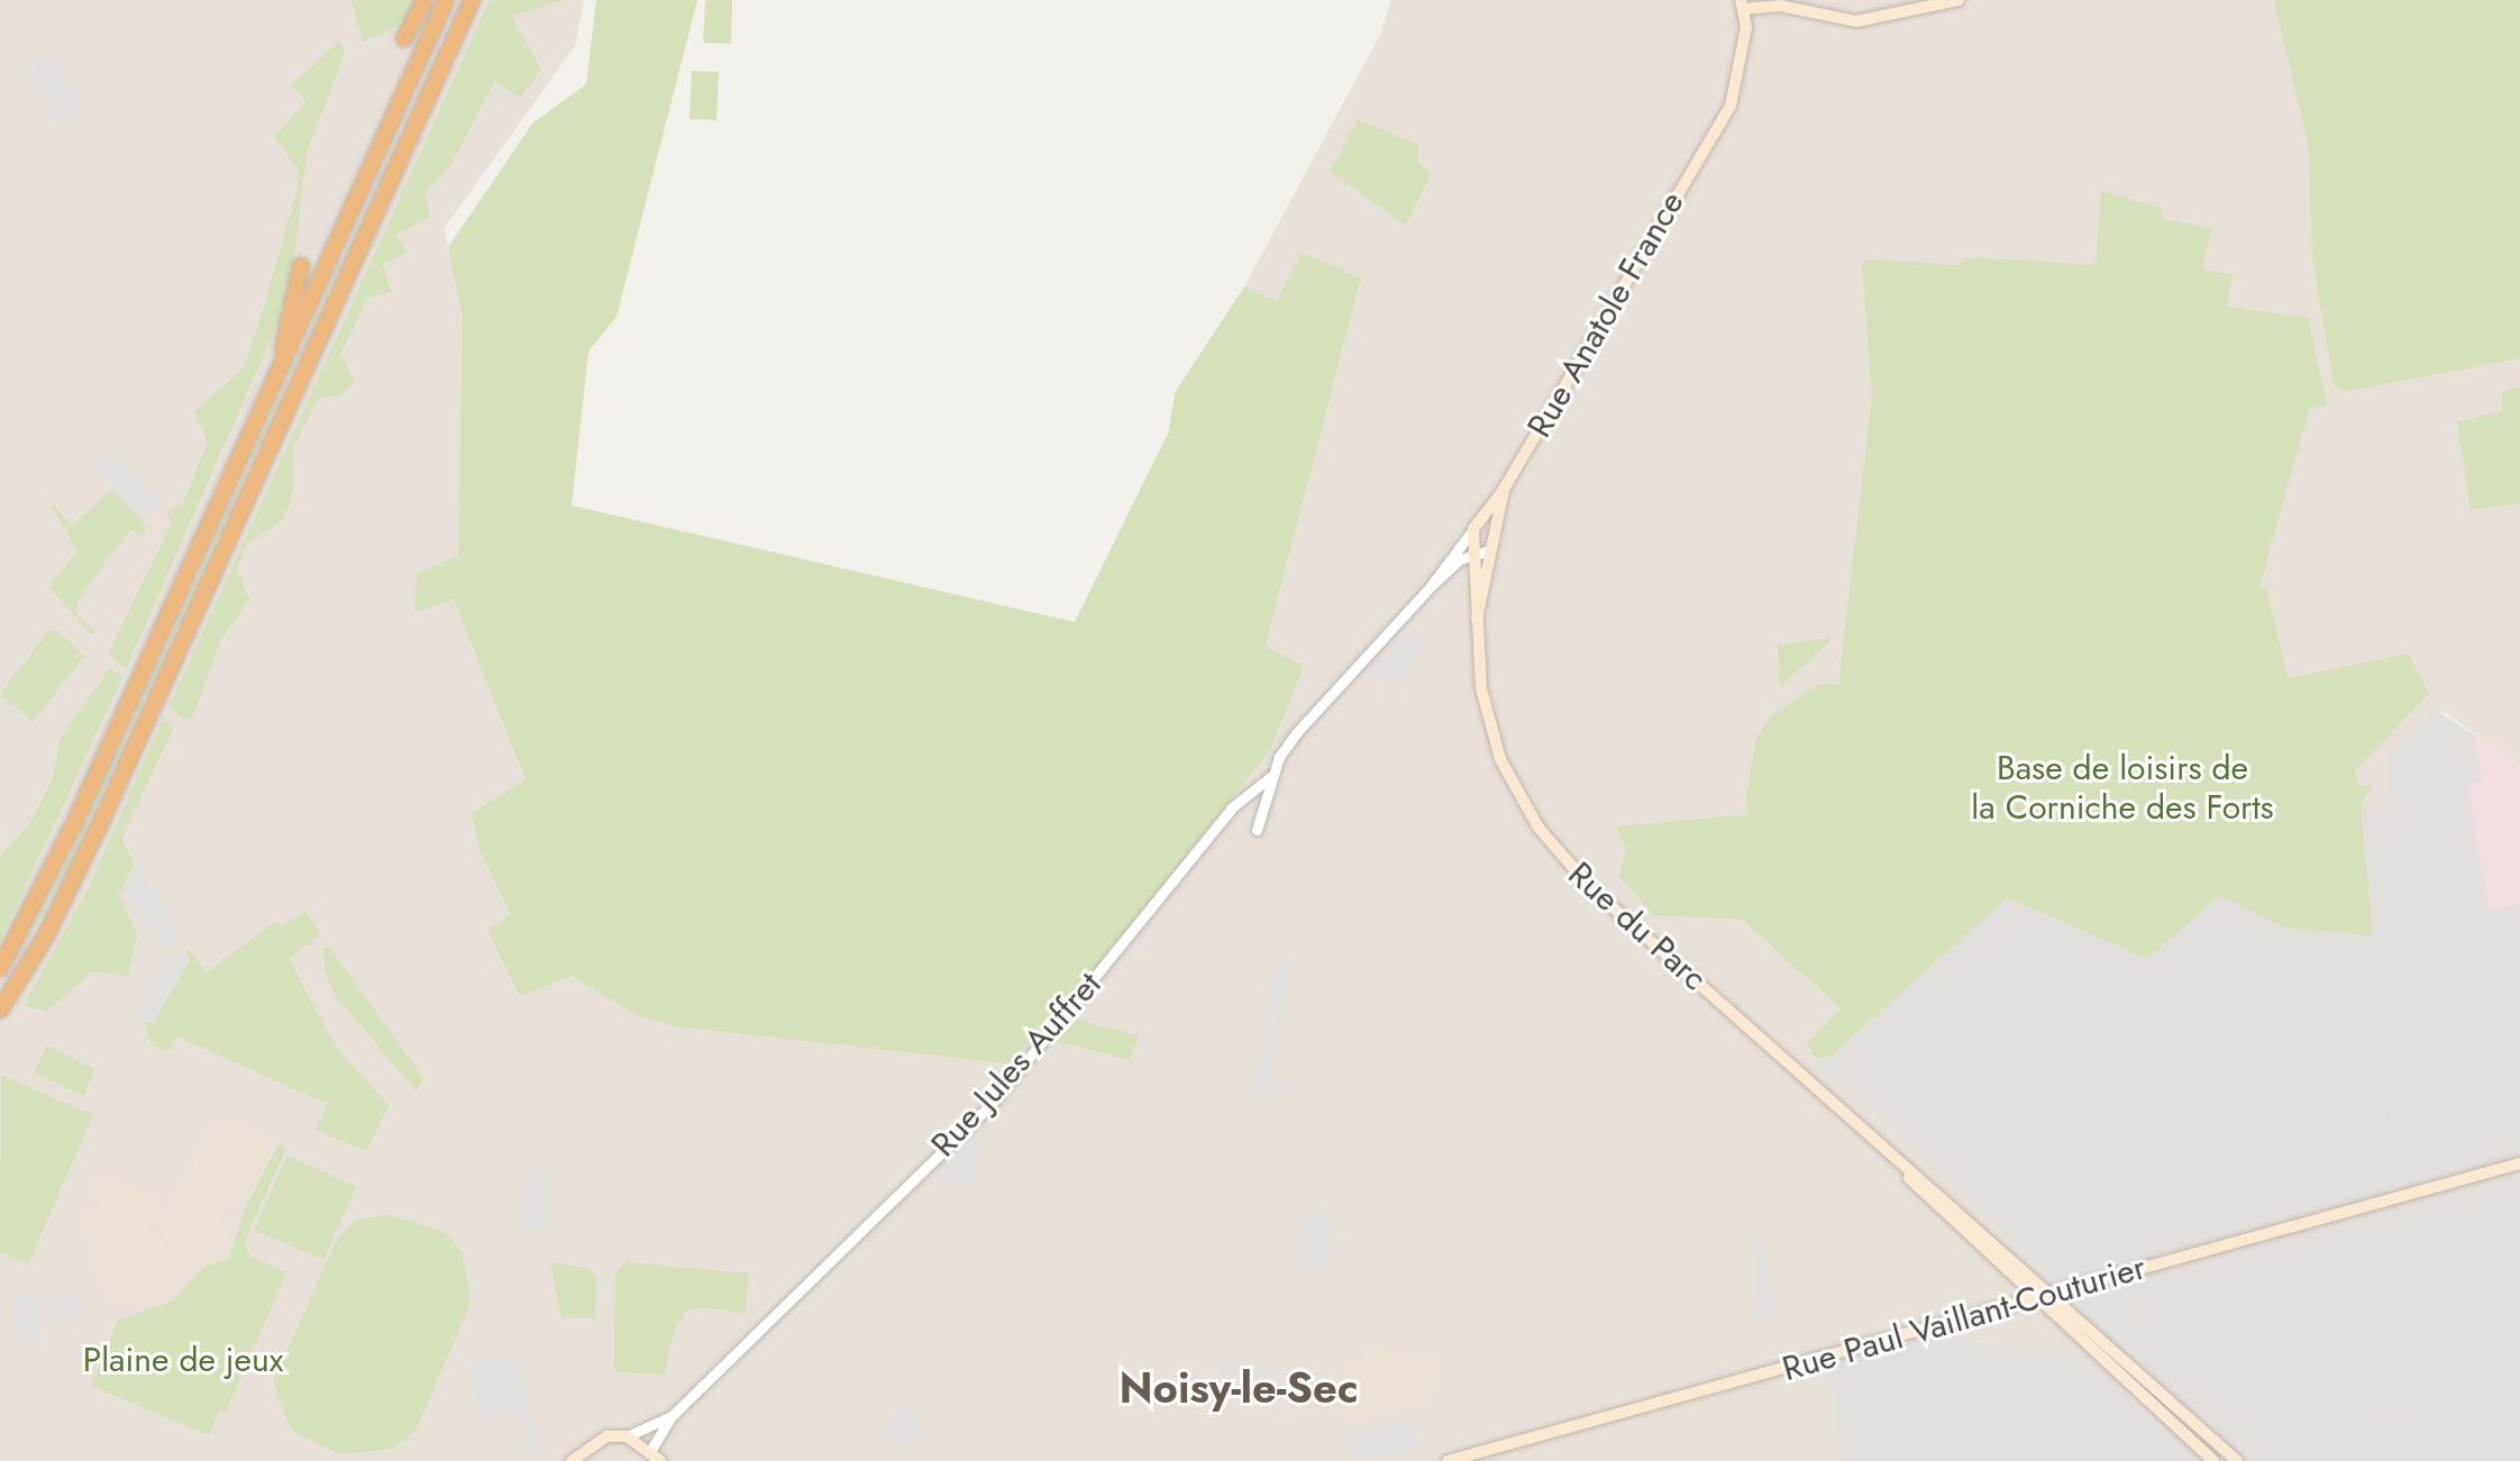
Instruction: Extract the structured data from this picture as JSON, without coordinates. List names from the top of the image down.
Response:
{
  "streets": {
    "main road": ["Rue Anatole France", "Rue du Parc", "Rue Paul Vaillant-Couturier"],
    "street": ["Rue Jules Auffret"]
  },
  "crossings": [
    ["Rue Anatole France", "Rue du Parc"],
    ["Rue Anatole France", "Rue Jules Auffret"],
    ["Rue du Parc", "Rue Paul Vaillant-Couturier"]
  ],
  "districts": ["Noisy-le-Sec"],
  "parks": ["Base de loisirs de la Corniche des Forts", "Plaine de jeux"]
}
